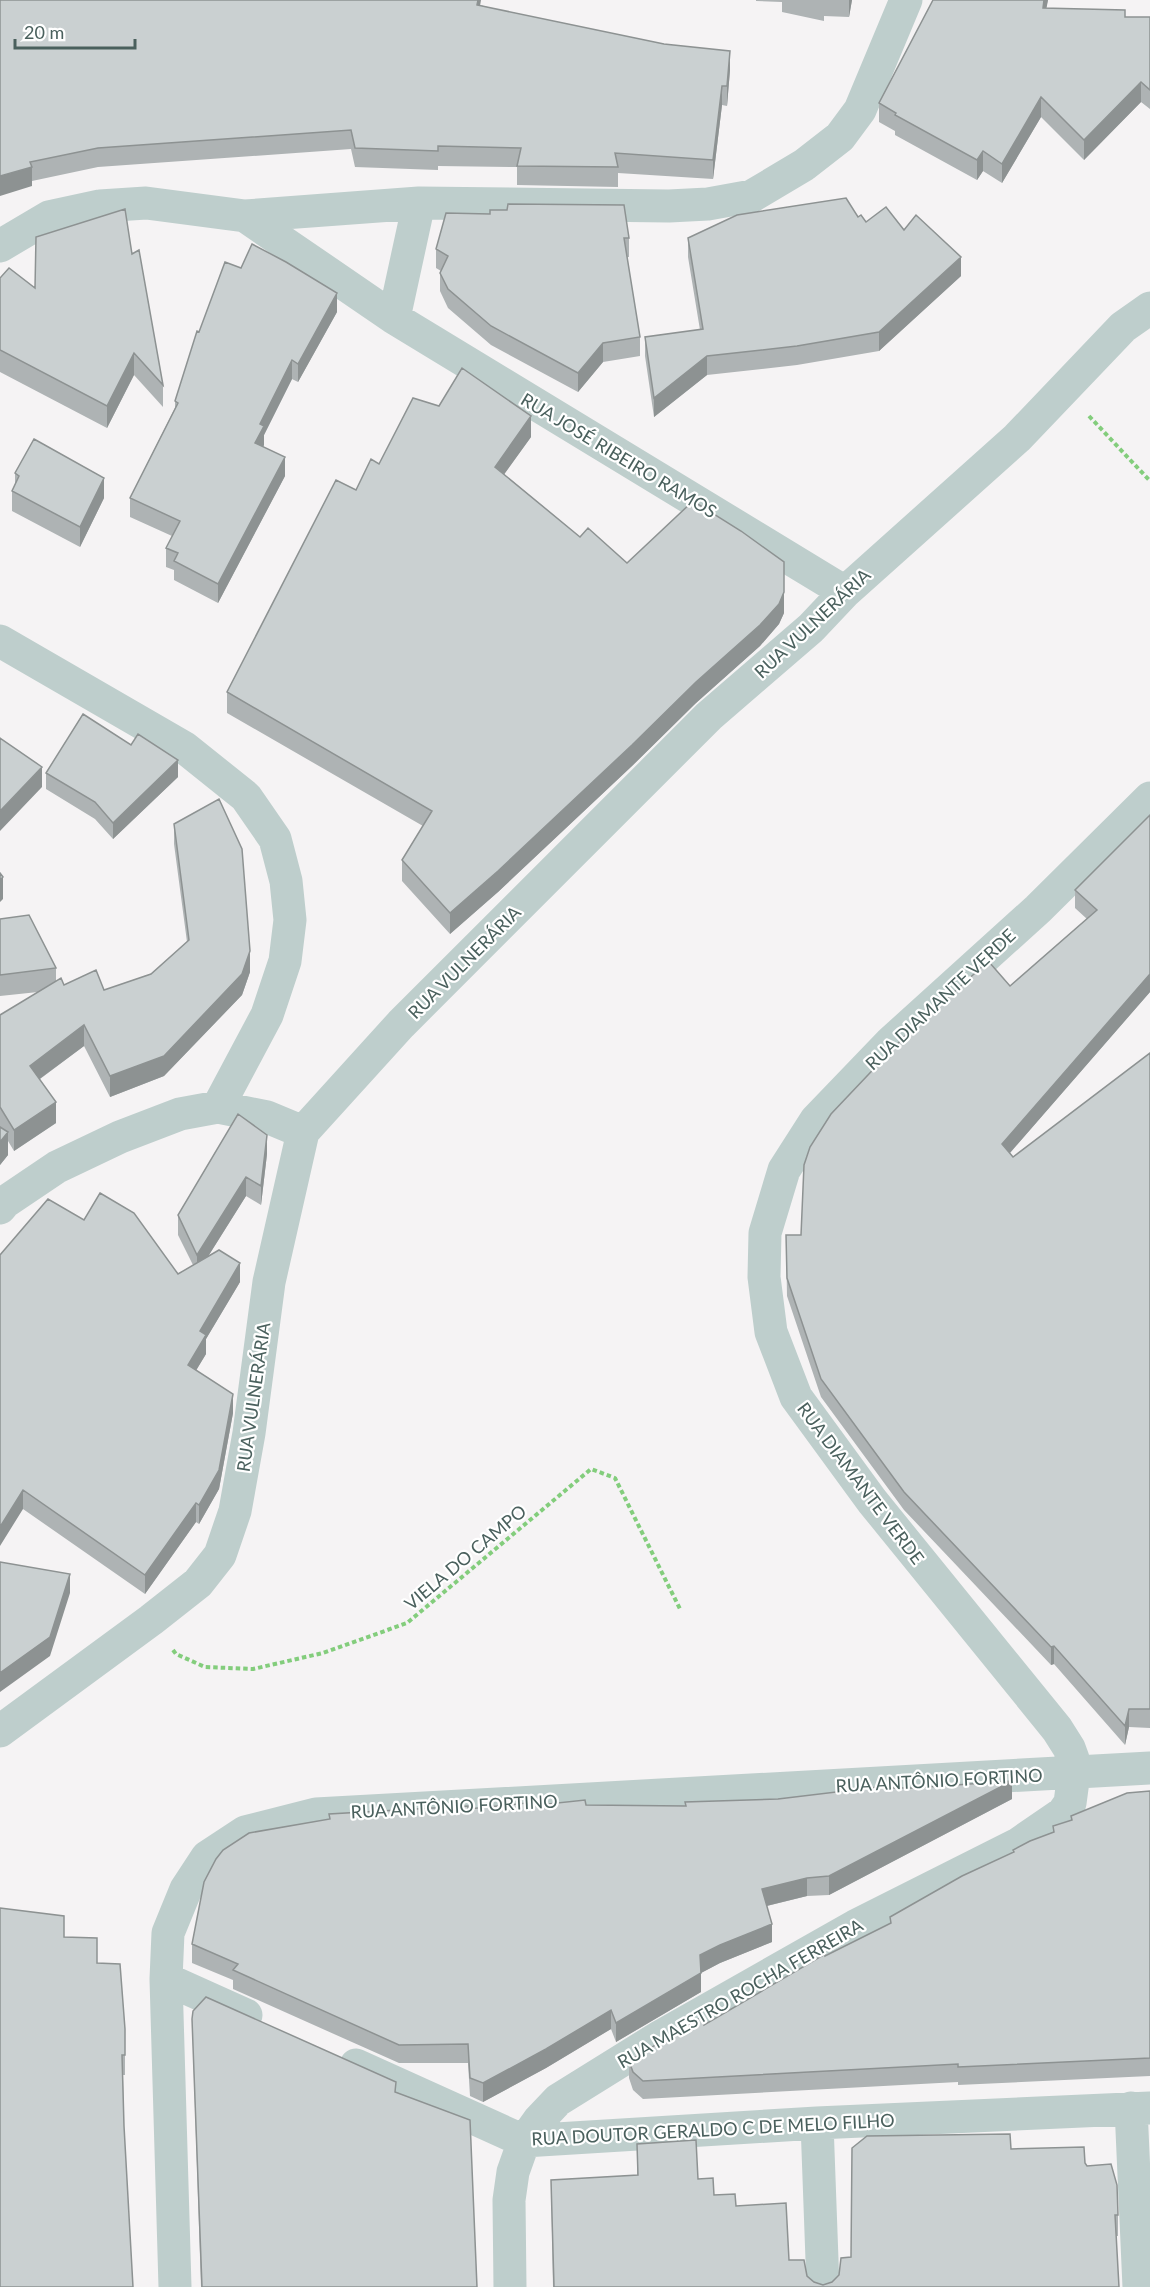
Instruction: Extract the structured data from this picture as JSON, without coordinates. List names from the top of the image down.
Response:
{
  "streets": {
    "street": [
      "RUA JOSÉ RIBEIRO RAMOS",
      "RUA VULNERÁRIA",
      "RUA DIAMANTE VERDE",
      "RUA ANTÔNIO FORTINO",
      "RUA MAESTRO ROCHA FERREIRA",
      "RUA DOUTOR GERALDO C DE MELO FILHO"
    ],
    "path": ["VIELA DO CAMPO"]
  },
  "crossings": [
    ["RUA JOSÉ RIBEIRO RAMOS", "RUA VULNERÁRIA"],
    ["RUA VULNERÁRIA", "VIELA DO CAMPO"],
    ["RUA DIAMANTE VERDE", "RUA ANTÔNIO FORTINO"],
    ["RUA DIAMANTE VERDE", "RUA MAESTRO ROCHA FERREIRA"],
    ["RUA ANTÔNIO FORTINO", "RUA MAESTRO ROCHA FERREIRA"],
    ["RUA MAESTRO ROCHA FERREIRA", "RUA DOUTOR GERALDO C DE MELO FILHO"]
  ],
  "scale_bar": "20 m"
}
